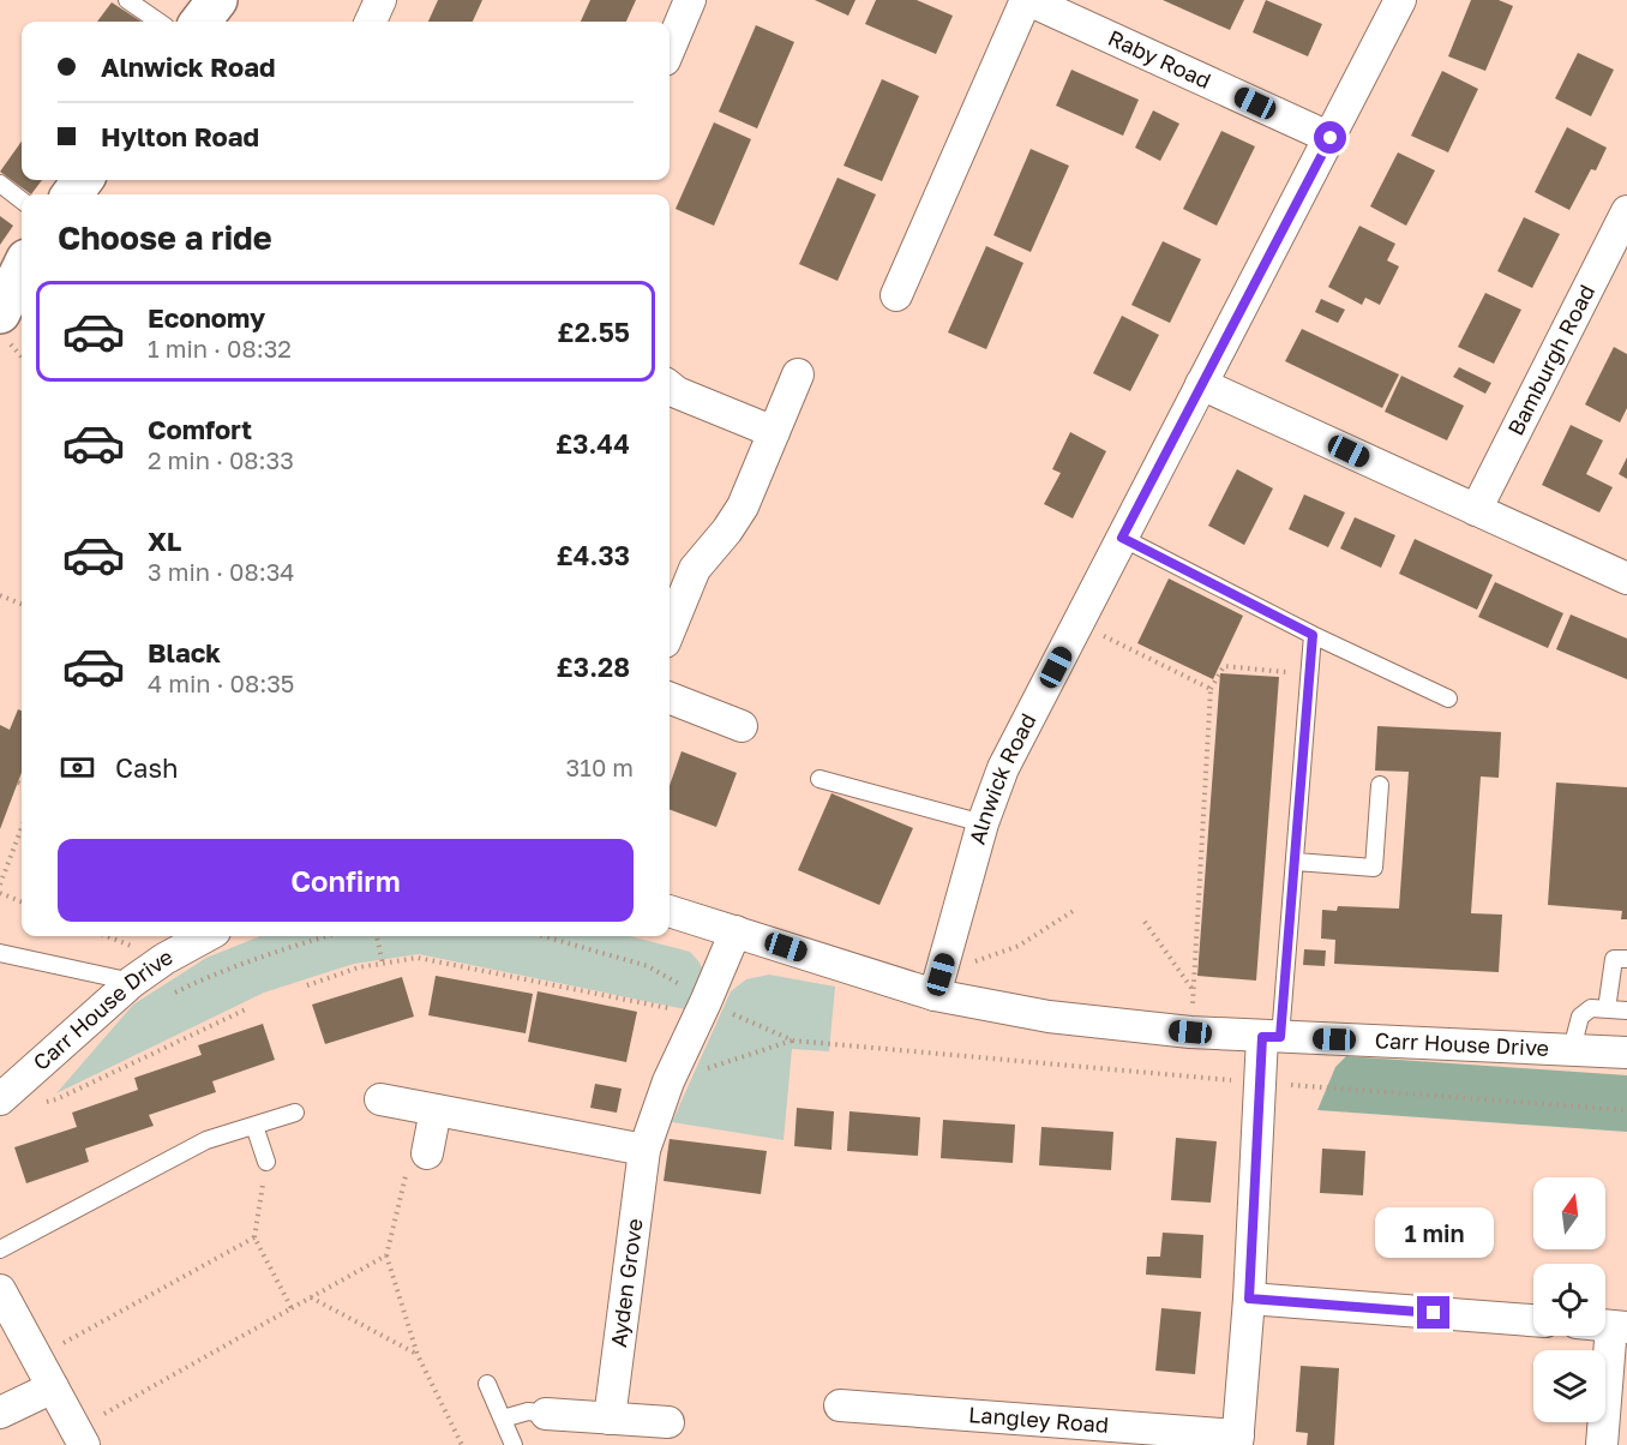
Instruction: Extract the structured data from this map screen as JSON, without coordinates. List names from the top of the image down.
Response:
{
  "streets": {
    "street": [
      "Raby Road",
      "Bamburgh Road",
      "Alnwick Road",
      "Carr House Drive",
      "Ayden Grove",
      "Langley Road"
    ]
  },
  "crossings": [
    ["Raby Road", "Alnwick Road"],
    ["Alnwick Road", "Carr House Drive"],
    ["Carr House Drive", "Ayden Grove"],
    ["Carr House Drive", "Langley Road"]
  ],
  "north": "top",
  "page": {
    "banner": ["Alnwick Road", "Hylton Road"],
    "heading": "Choose a ride",
    "list": [
      {
        "name": "Economy",
        "note": "1 min · 08:32",
        "value": "£2.55"
      },
      {
        "name": "Comfort",
        "note": "2 min · 08:33",
        "value": "£3.44"
      },
      {
        "name": "XL",
        "note": "3 min · 08:34",
        "value": "£4.33"
      },
      {
        "name": "Black",
        "note": "4 min · 08:35",
        "value": "£3.28"
      }
    ],
    "pay": ["Cash", "310 m"],
    "buttons": "Confirm",
    "bubble": "1 min"
  }
}
